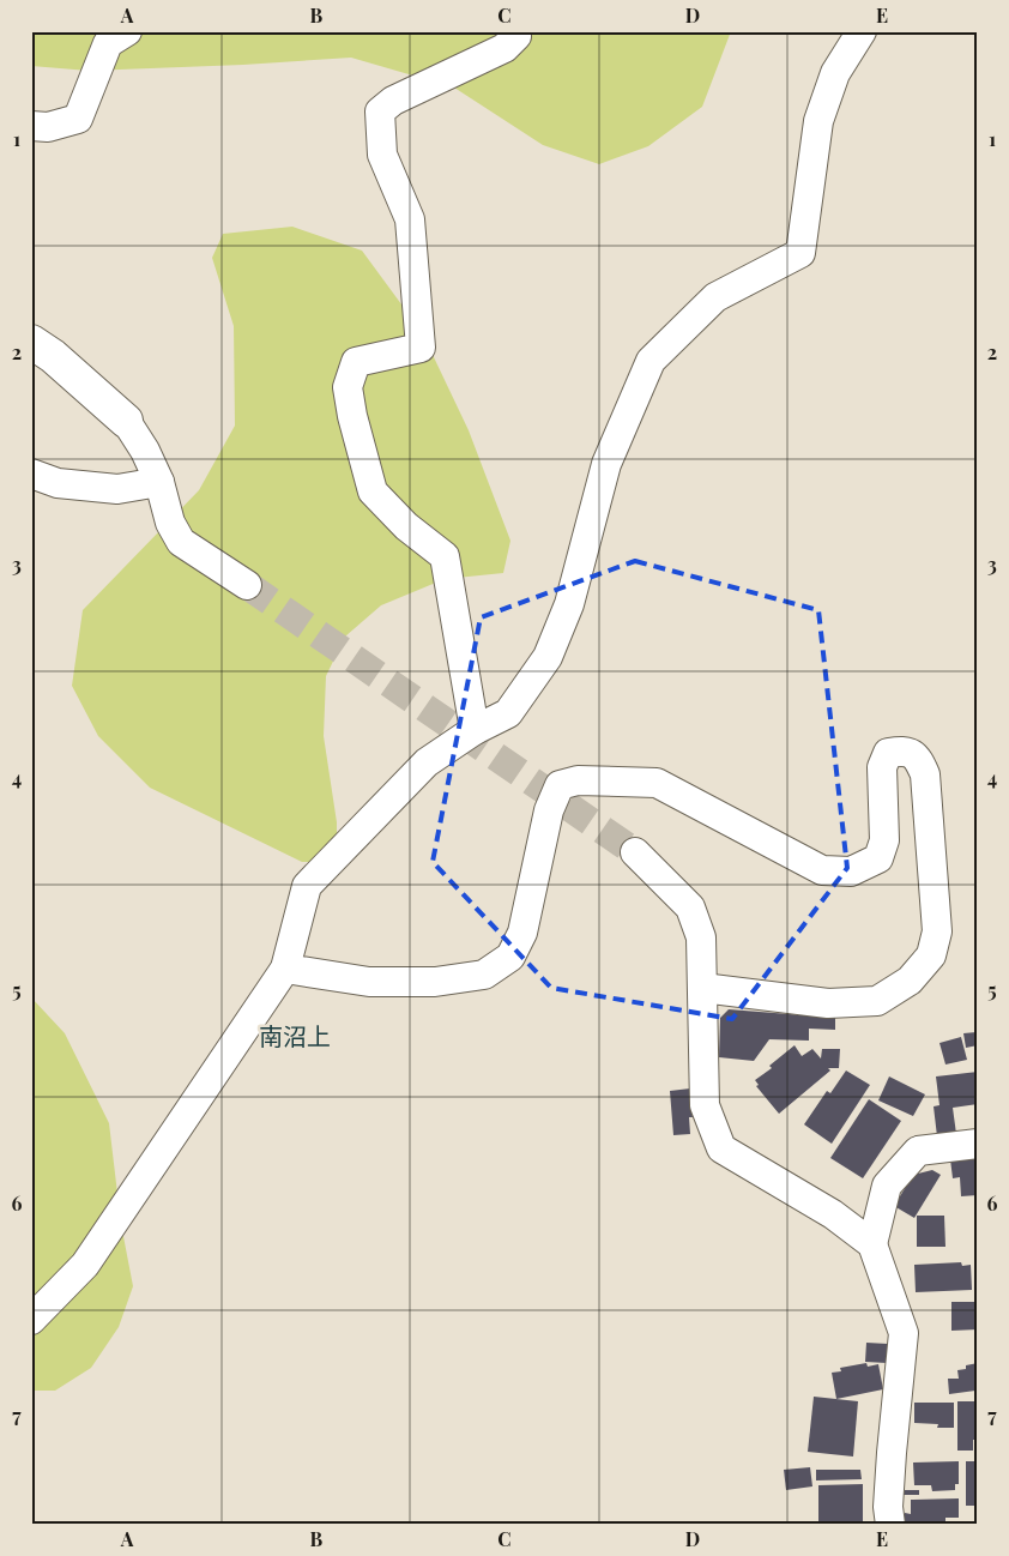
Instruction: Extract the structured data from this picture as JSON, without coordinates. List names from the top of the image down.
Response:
{
  "districts": ["南沼上"],
  "grid": {
    "columns": [
      "A",
      "B",
      "C",
      "D",
      "E"
    ],
    "rows": [
      "1",
      "2",
      "3",
      "4",
      "5",
      "6",
      "7"
    ]
  }
}
